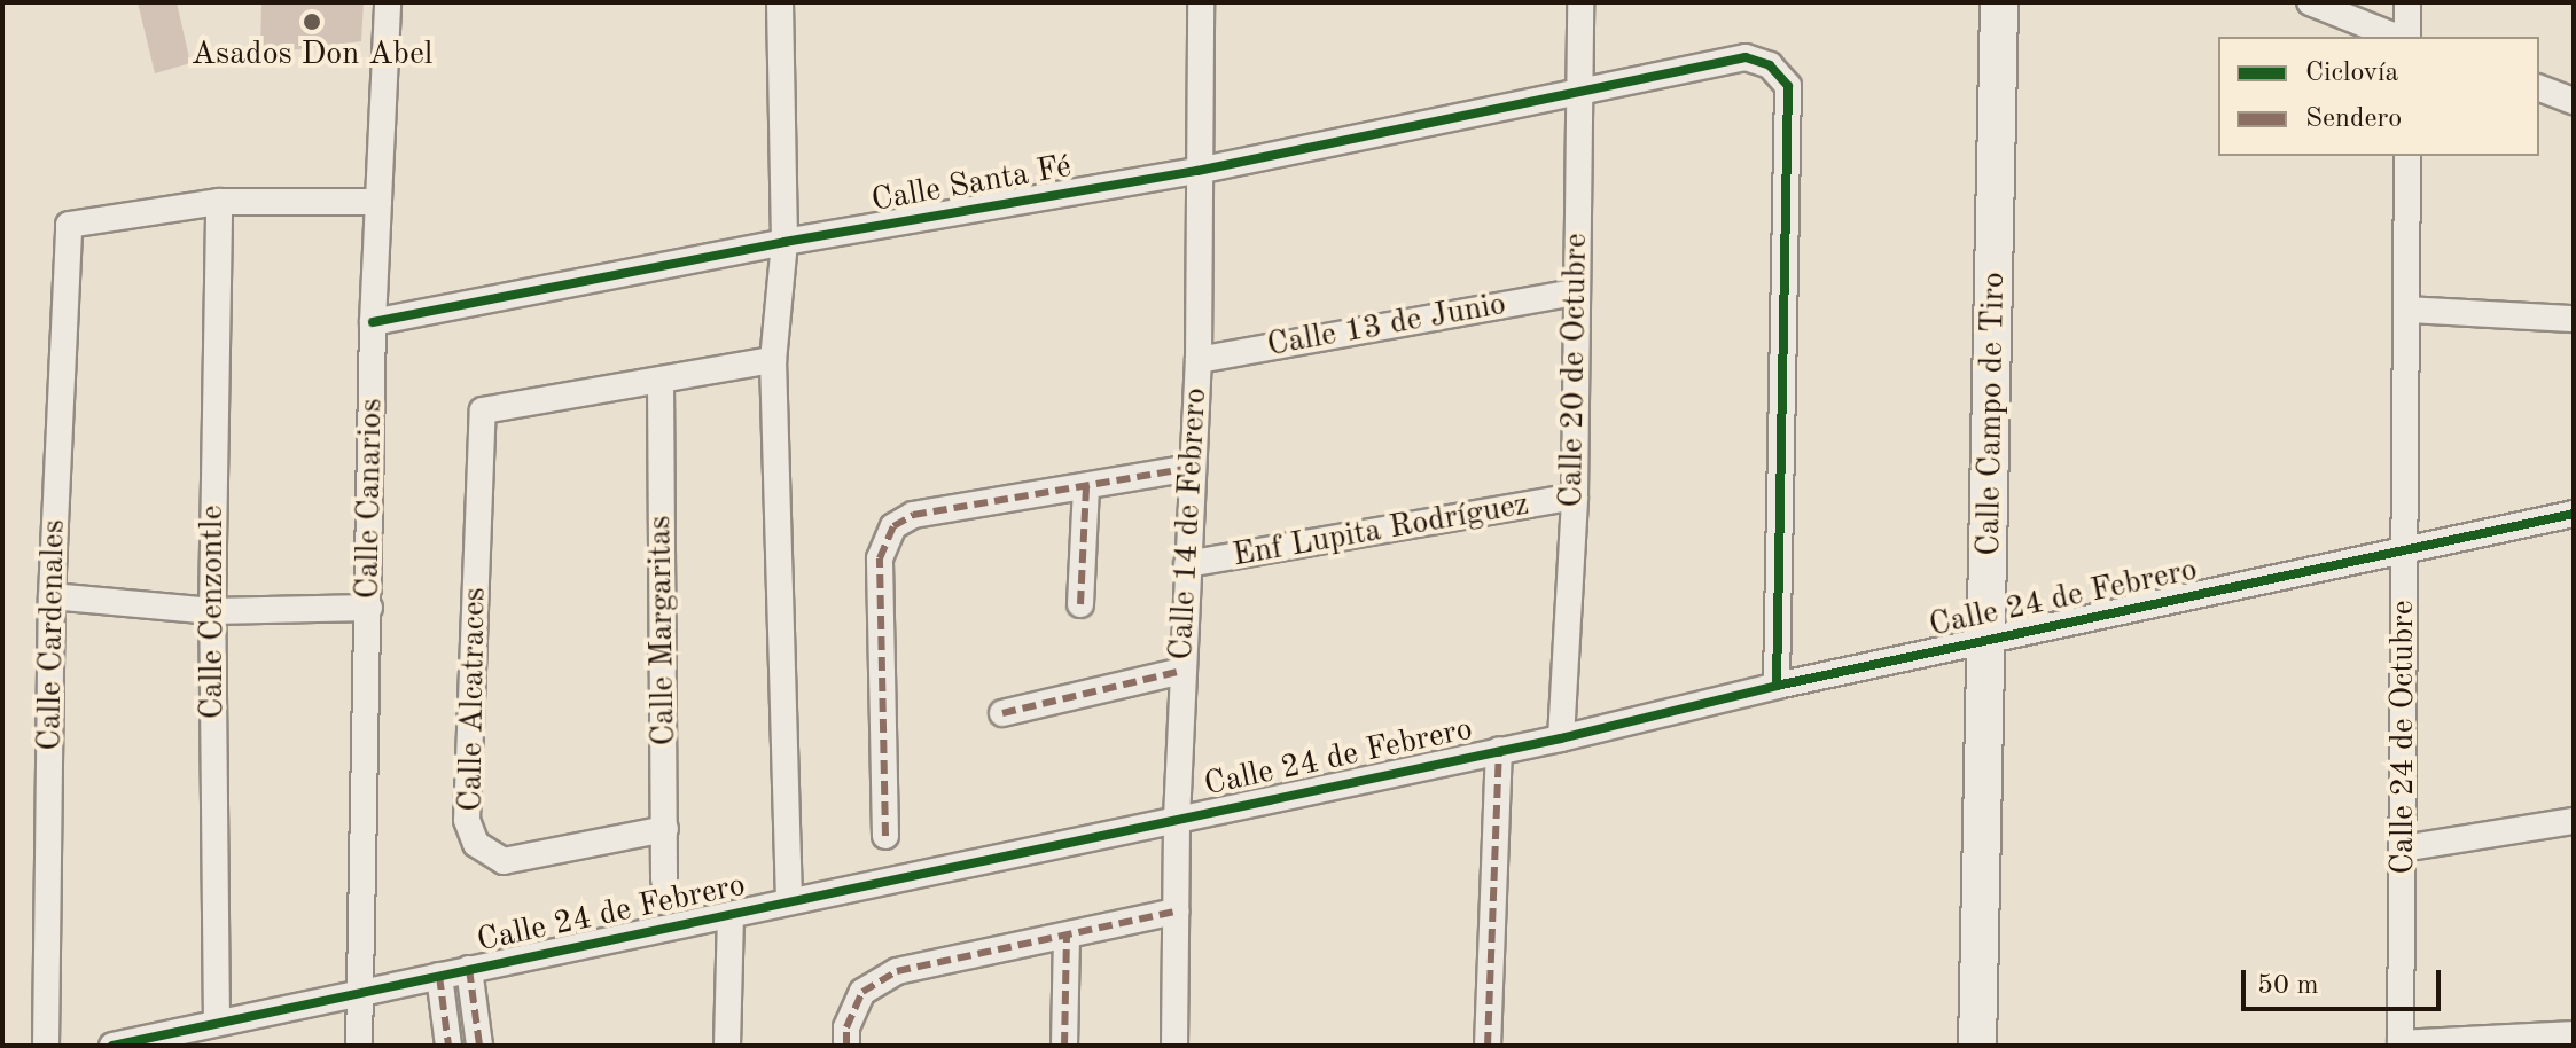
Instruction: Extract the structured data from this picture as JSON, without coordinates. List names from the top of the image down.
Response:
{
  "streets": {
    "street": [
      "Calle Santa Fé",
      "Calle 13 de Junio",
      "Calle 20 de Octubre",
      "Calle Campo de Tiro",
      "Calle Canarios",
      "Calle 14 de Febrero",
      "Enf Lupita Rodríguez",
      "Calle 24 de Febrero",
      "Calle Cenzontle",
      "Calle Margaritas",
      "Calle Cardenales",
      "Calle Alcatraces",
      "Calle 24 de Octubre"
    ]
  },
  "crossings": [
    ["Calle Santa Fé", "Calle 20 de Octubre"],
    ["Calle Santa Fé", "Calle Canarios"],
    ["Calle Santa Fé", "Calle 14 de Febrero"],
    ["Calle Santa Fé", "Calle 24 de Febrero"],
    ["Calle 13 de Junio", "Calle 20 de Octubre"],
    ["Calle 13 de Junio", "Calle 14 de Febrero"],
    ["Calle 20 de Octubre", "Enf Lupita Rodríguez"],
    ["Calle 20 de Octubre", "Calle 24 de Febrero"],
    ["Calle Campo de Tiro", "Calle 24 de Febrero"],
    ["Calle Canarios", "Calle 24 de Febrero"],
    ["Calle 14 de Febrero", "Enf Lupita Rodríguez"],
    ["Calle 14 de Febrero", "Calle 24 de Febrero"],
    ["Calle 24 de Febrero", "Calle Cenzontle"],
    ["Calle 24 de Febrero", "Calle 24 de Octubre"],
    ["Calle Cenzontle", "Calle Cardenales"],
    ["Calle Margaritas", "Calle Alcatraces"]
  ],
  "places": ["Asados Don Abel"],
  "legend": ["Ciclovía", "Sendero"],
  "scale_bar": "50 m"
}
